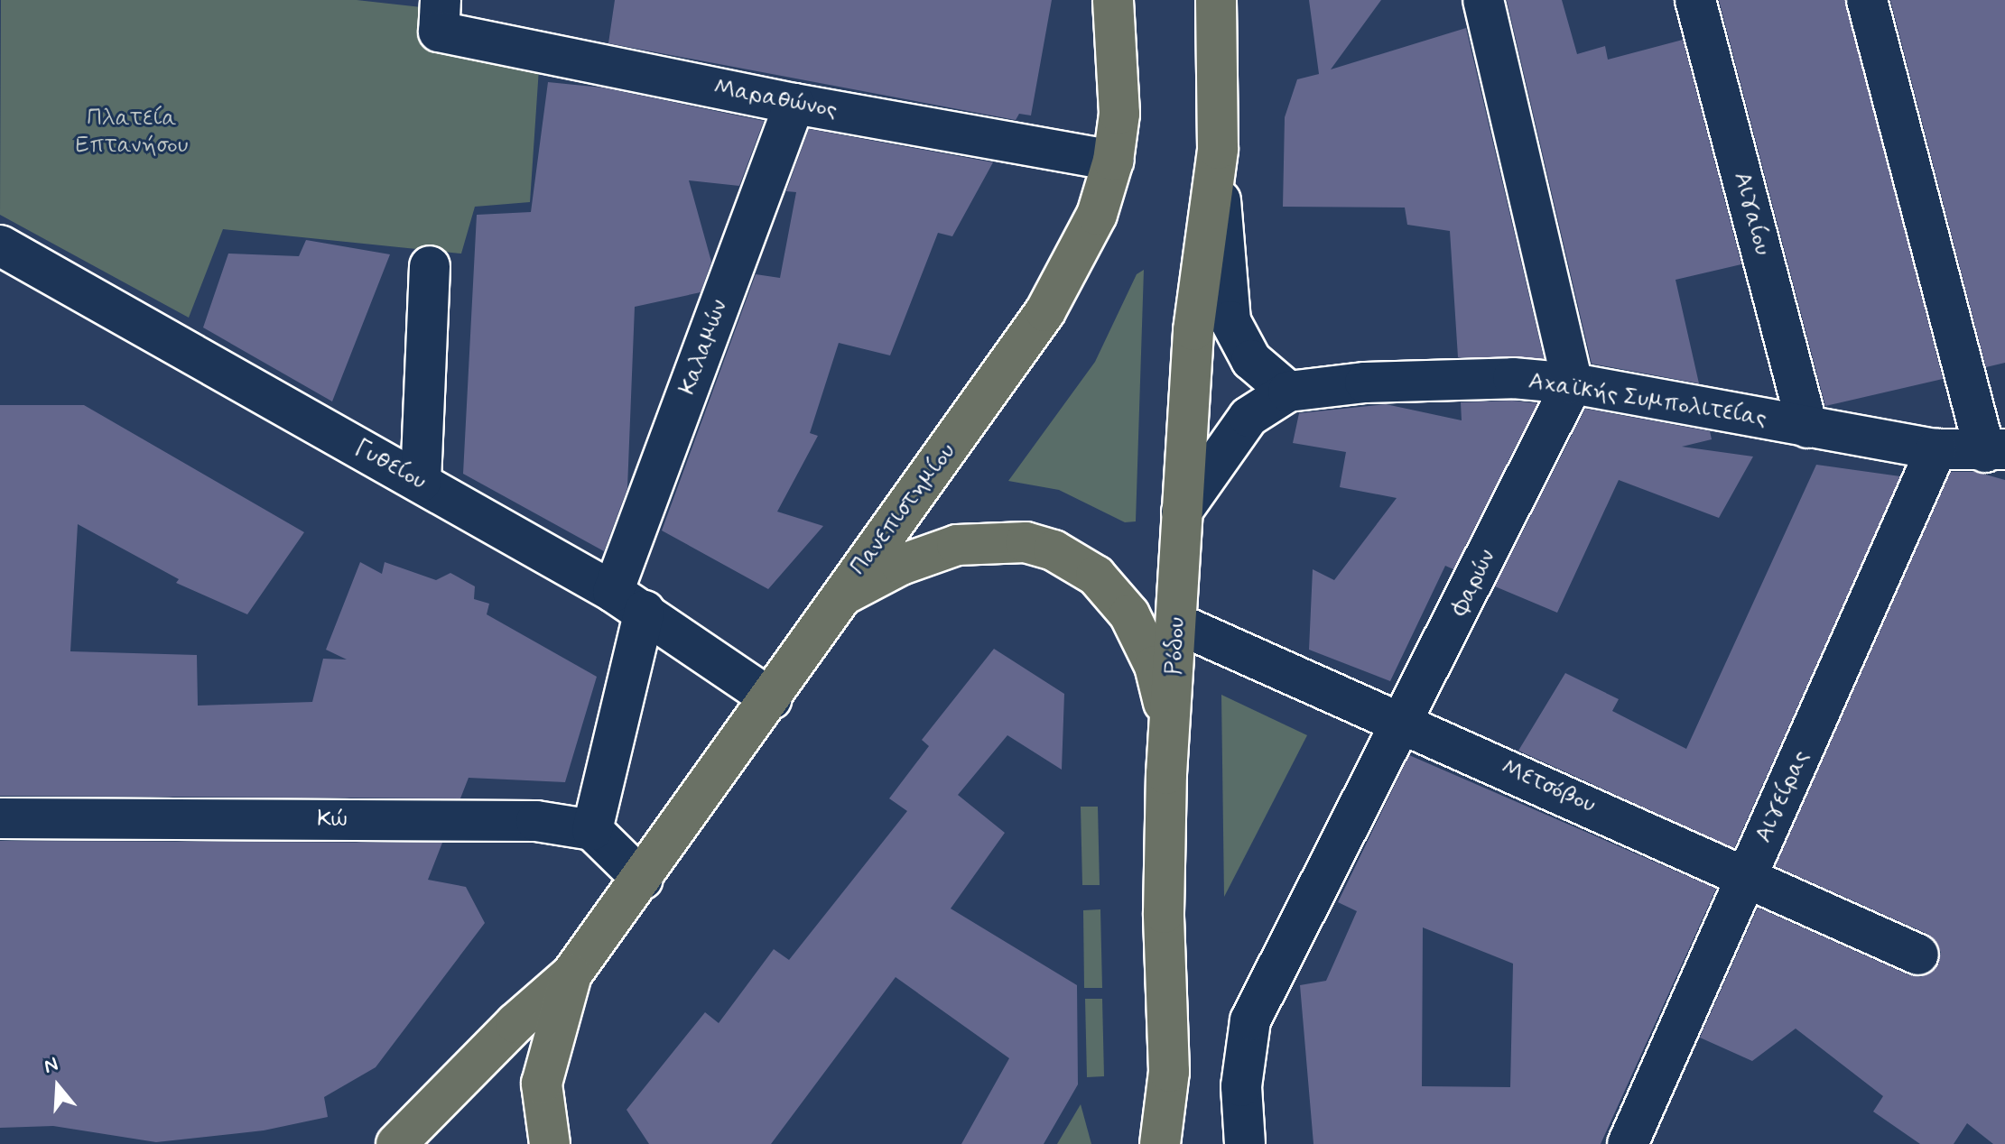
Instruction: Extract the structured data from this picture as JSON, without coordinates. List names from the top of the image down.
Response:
{
  "streets": {
    "main road": ["Πανεπιστημίου", "Ρόδου"],
    "street": [
      "Μαραθώνος",
      "Αιγαίου",
      "Καλαμών",
      "Αχαϊκής Συμπολιτείας",
      "Γυθείου",
      "Φαρών",
      "Μετσόβου",
      "Αιγείρας",
      "Κώ"
    ]
  },
  "crossings": [
    ["Μαραθώνος", "Καλαμών"],
    ["Μαραθώνος", "Πανεπιστημίου"],
    ["Αιγαίου", "Αχαϊκής Συμπολιτείας"],
    ["Καλαμών", "Γυθείου"],
    ["Καλαμών", "Κώ"],
    ["Αχαϊκής Συμπολιτείας", "Φαρών"],
    ["Αχαϊκής Συμπολιτείας", "Αιγείρας"],
    ["Γυθείου", "Πανεπιστημίου"],
    ["Φαρών", "Μετσόβου"],
    ["Ρόδου", "Μετσόβου"],
    ["Μετσόβου", "Αιγείρας"]
  ],
  "parks": ["Πλατεία Επτανήσου"],
  "north": "top"
}
